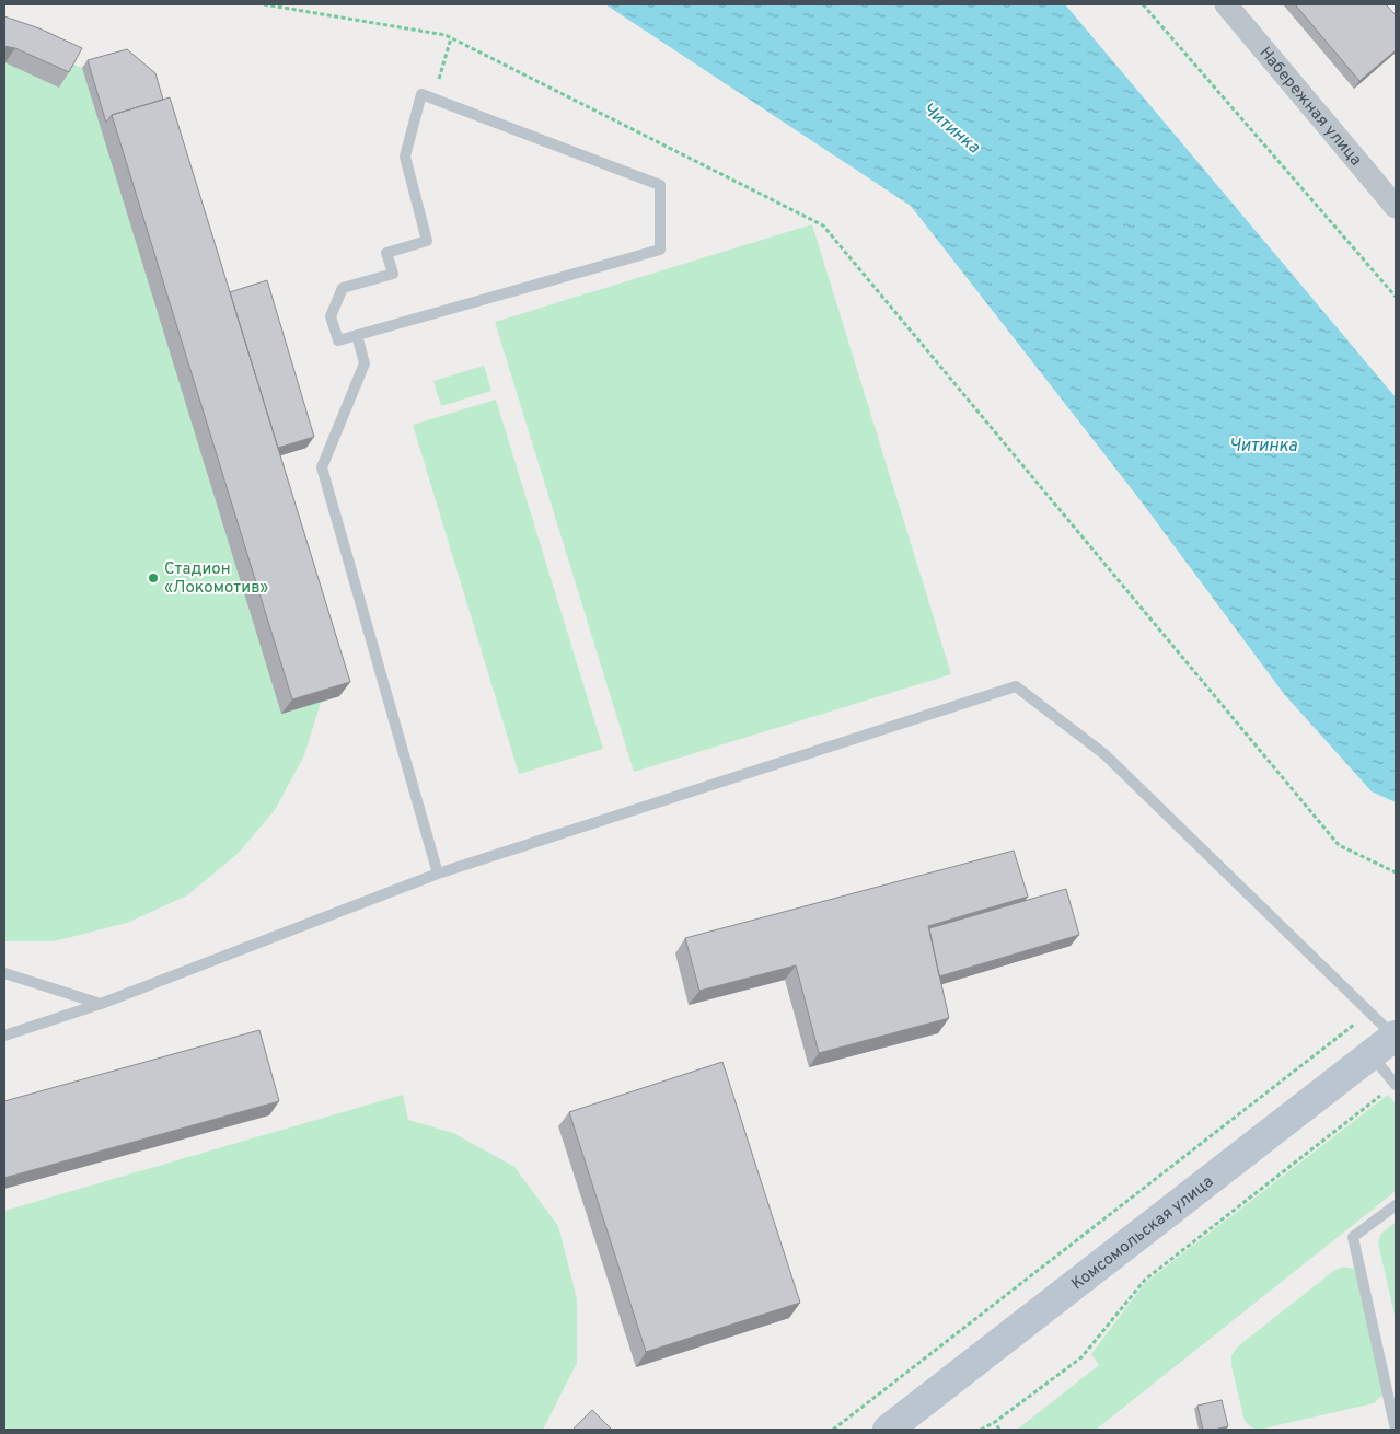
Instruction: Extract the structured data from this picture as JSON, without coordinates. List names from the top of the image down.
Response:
{
  "streets": {
    "main road": ["Комсомольская улица"],
    "street": ["Набережная улица"]
  },
  "water": ["Читинка"],
  "places": ["Стадион «Локомотив»"]
}
